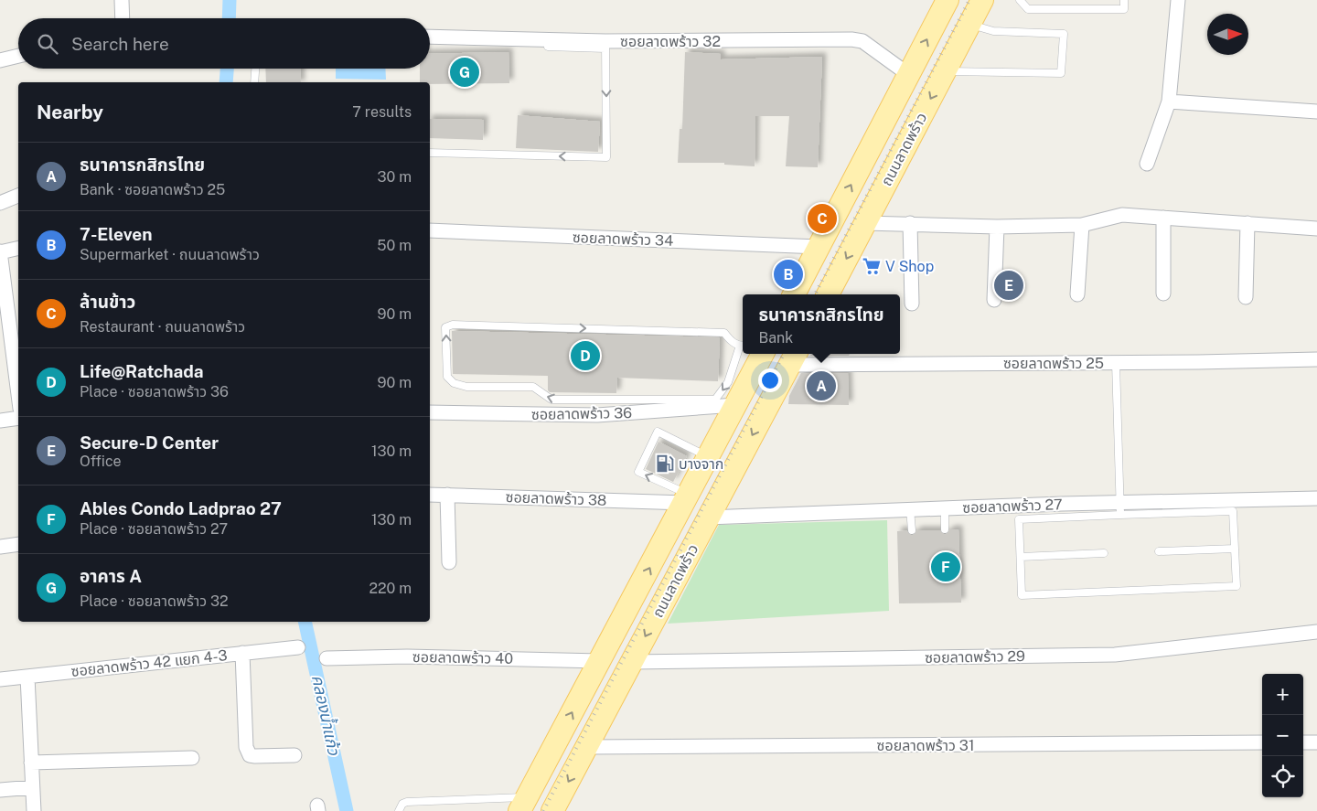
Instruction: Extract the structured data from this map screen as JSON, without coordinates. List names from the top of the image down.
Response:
{
  "streets": {
    "main road": ["ถนนลาดพร้าว"],
    "street": [
      "ซอยลาดพร้าว 32",
      "ซอยลาดพร้าว 34",
      "ซอยลาดพร้าว 25",
      "ซอยลาดพร้าว 36",
      "ซอยลาดพร้าว 38",
      "ซอยลาดพร้าว 27",
      "ซอยลาดพร้าว 29",
      "ซอยลาดพร้าว 40",
      "ซอยลาดพร้าว 42 แยก 4-3",
      "ซอยลาดพร้าว 31"
    ]
  },
  "crossings": [
    ["ซอยลาดพร้าว 32", "ถนนลาดพร้าว"],
    ["ถนนลาดพร้าว", "ซอยลาดพร้าว 34"],
    ["ถนนลาดพร้าว", "ซอยลาดพร้าว 25"],
    ["ถนนลาดพร้าว", "ซอยลาดพร้าว 36"],
    ["ถนนลาดพร้าว", "ซอยลาดพร้าว 38"],
    ["ถนนลาดพร้าว", "ซอยลาดพร้าว 27"],
    ["ถนนลาดพร้าว", "ซอยลาดพร้าว 29"],
    ["ถนนลาดพร้าว", "ซอยลาดพร้าว 40"],
    ["ถนนลาดพร้าว", "ซอยลาดพร้าว 31"]
  ],
  "water": ["คลองน้ำแก้ว"],
  "places": {
    "supermarket": ["V Shop"],
    "fuel station": ["บางจาก"]
  },
  "north": "right",
  "page": {
    "search": "Search here",
    "pins": [
      "G",
      "C",
      "B",
      "E",
      "D",
      "A",
      "F"
    ],
    "heading": ["Nearby", "7 results"],
    "list": [
      {
        "mark": "A",
        "name": "ธนาคารกสิกรไทย",
        "note": "Bank · ซอยลาดพร้าว 25",
        "value": "30 m"
      },
      {
        "mark": "B",
        "name": "7-Eleven",
        "note": "Supermarket · ถนนลาดพร้าว",
        "value": "50 m"
      },
      {
        "mark": "C",
        "name": "ล้านข้าว",
        "note": "Restaurant · ถนนลาดพร้าว",
        "value": "90 m"
      },
      {
        "mark": "D",
        "name": "Life@Ratchada",
        "note": "Place · ซอยลาดพร้าว 36",
        "value": "90 m"
      },
      {
        "mark": "E",
        "name": "Secure-D Center",
        "note": "Office",
        "value": "130 m"
      },
      {
        "mark": "F",
        "name": "Ables Condo Ladprao 27",
        "note": "Place · ซอยลาดพร้าว 27",
        "value": "130 m"
      },
      {
        "mark": "G",
        "name": "อาคาร A",
        "note": "Place · ซอยลาดพร้าว 32",
        "value": "220 m"
      }
    ],
    "popup": ["ธนาคารกสิกรไทย", "Bank"],
    "map_buttons": ["+", "−"]
  }
}
